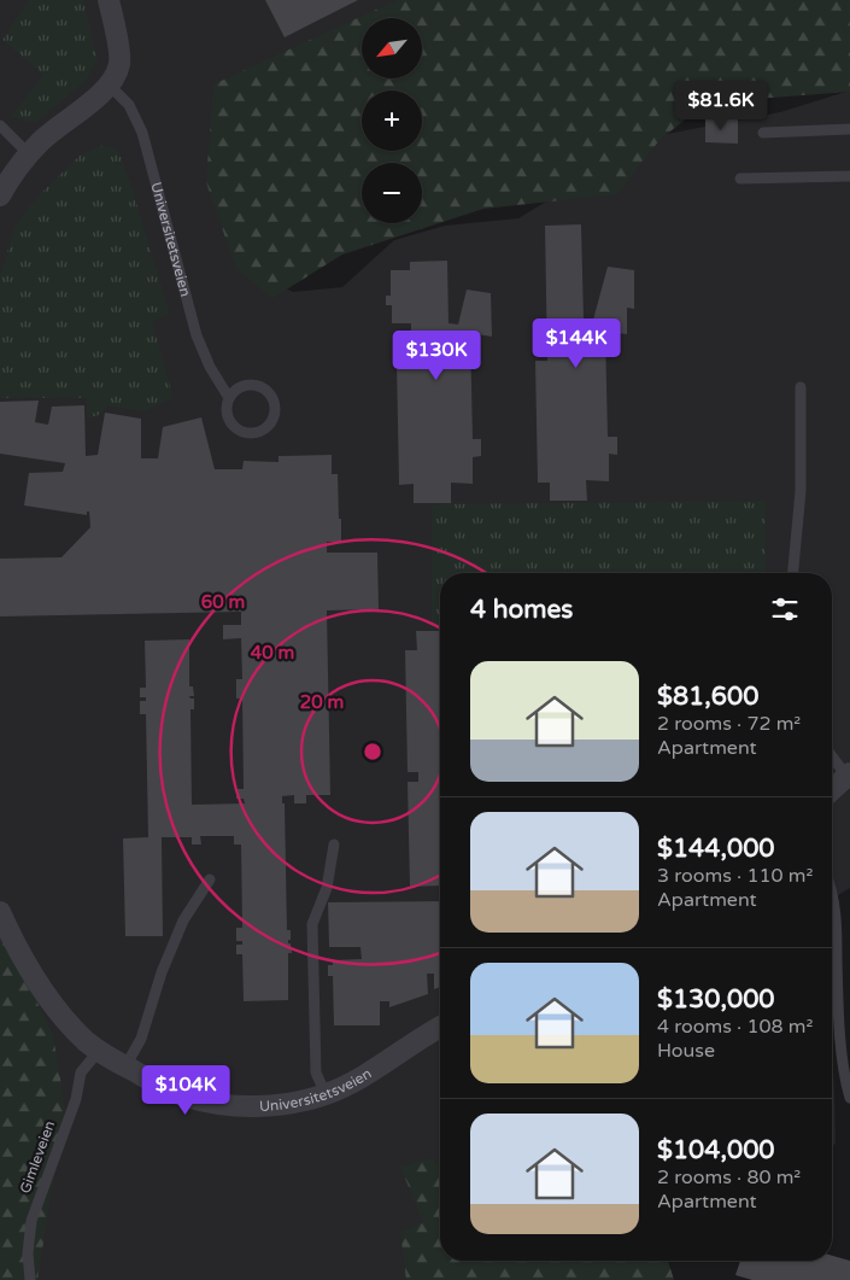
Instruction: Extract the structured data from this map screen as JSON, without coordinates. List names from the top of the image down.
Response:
{
  "streets": {
    "street": ["Universitetsveien"],
    "lane": ["Gimleveien"]
  },
  "crossings": [
    ["Universitetsveien", "Gimleveien"]
  ],
  "north": "bottom left",
  "page": {
    "map_buttons": ["+", "−"],
    "price": [
      "$81.6K",
      "$144K",
      "$130K",
      "$104K"
    ],
    "heading": "4 homes",
    "list": [
      {
        "name": "$81,600",
        "note": "2 rooms · 72 m² · Apartment"
      },
      {
        "name": "$144,000",
        "note": "3 rooms · 110 m² · Apartment"
      },
      {
        "name": "$130,000",
        "note": "4 rooms · 108 m² · House"
      },
      {
        "name": "$104,000",
        "note": "2 rooms · 80 m² · Apartment"
      }
    ]
  },
  "rings": ["60 m", "40 m", "20 m"]
}
